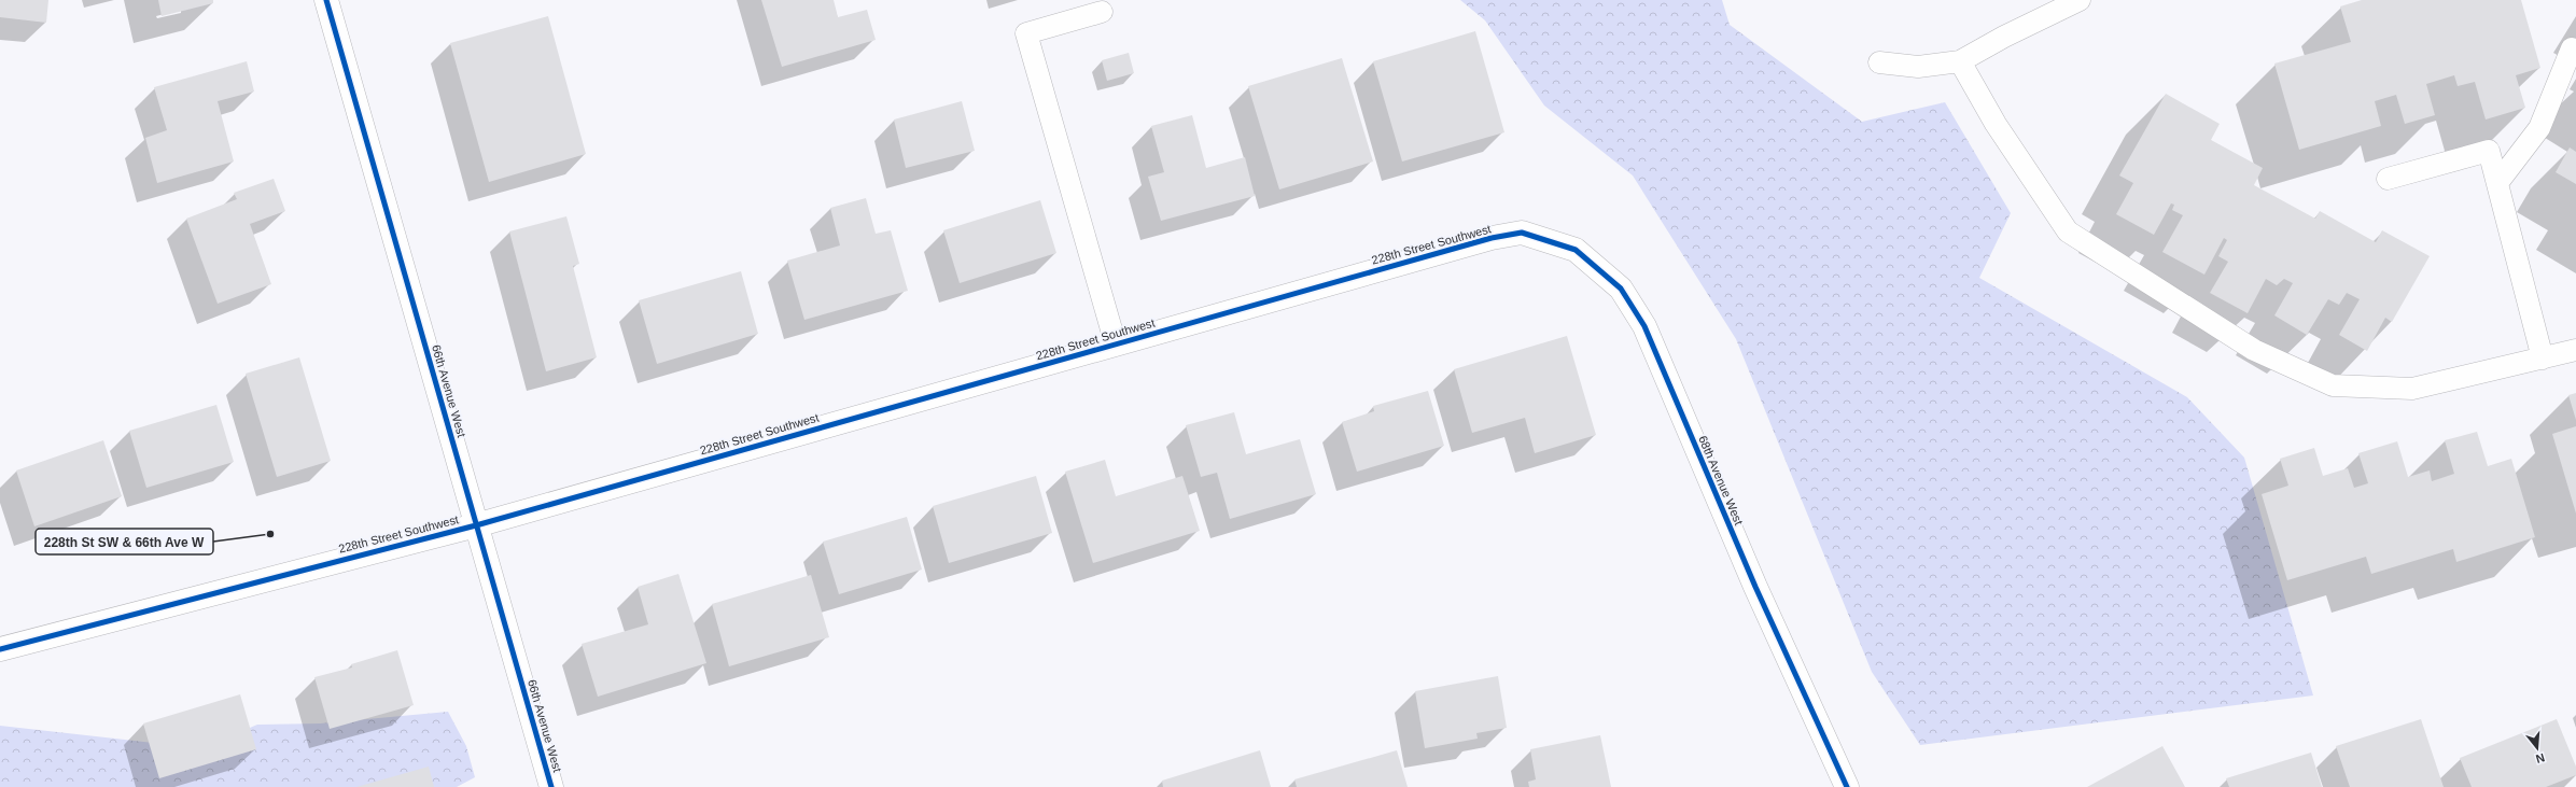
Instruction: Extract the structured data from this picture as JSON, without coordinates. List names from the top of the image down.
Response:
{
  "streets": {
    "street": ["228th Street Southwest", "66th Avenue West", "68th Avenue West"]
  },
  "crossings": [
    ["228th Street Southwest", "66th Avenue West"],
    ["228th Street Southwest", "68th Avenue West"]
  ],
  "places": ["228th St SW & 66th Ave W"],
  "north": "bottom"
}
